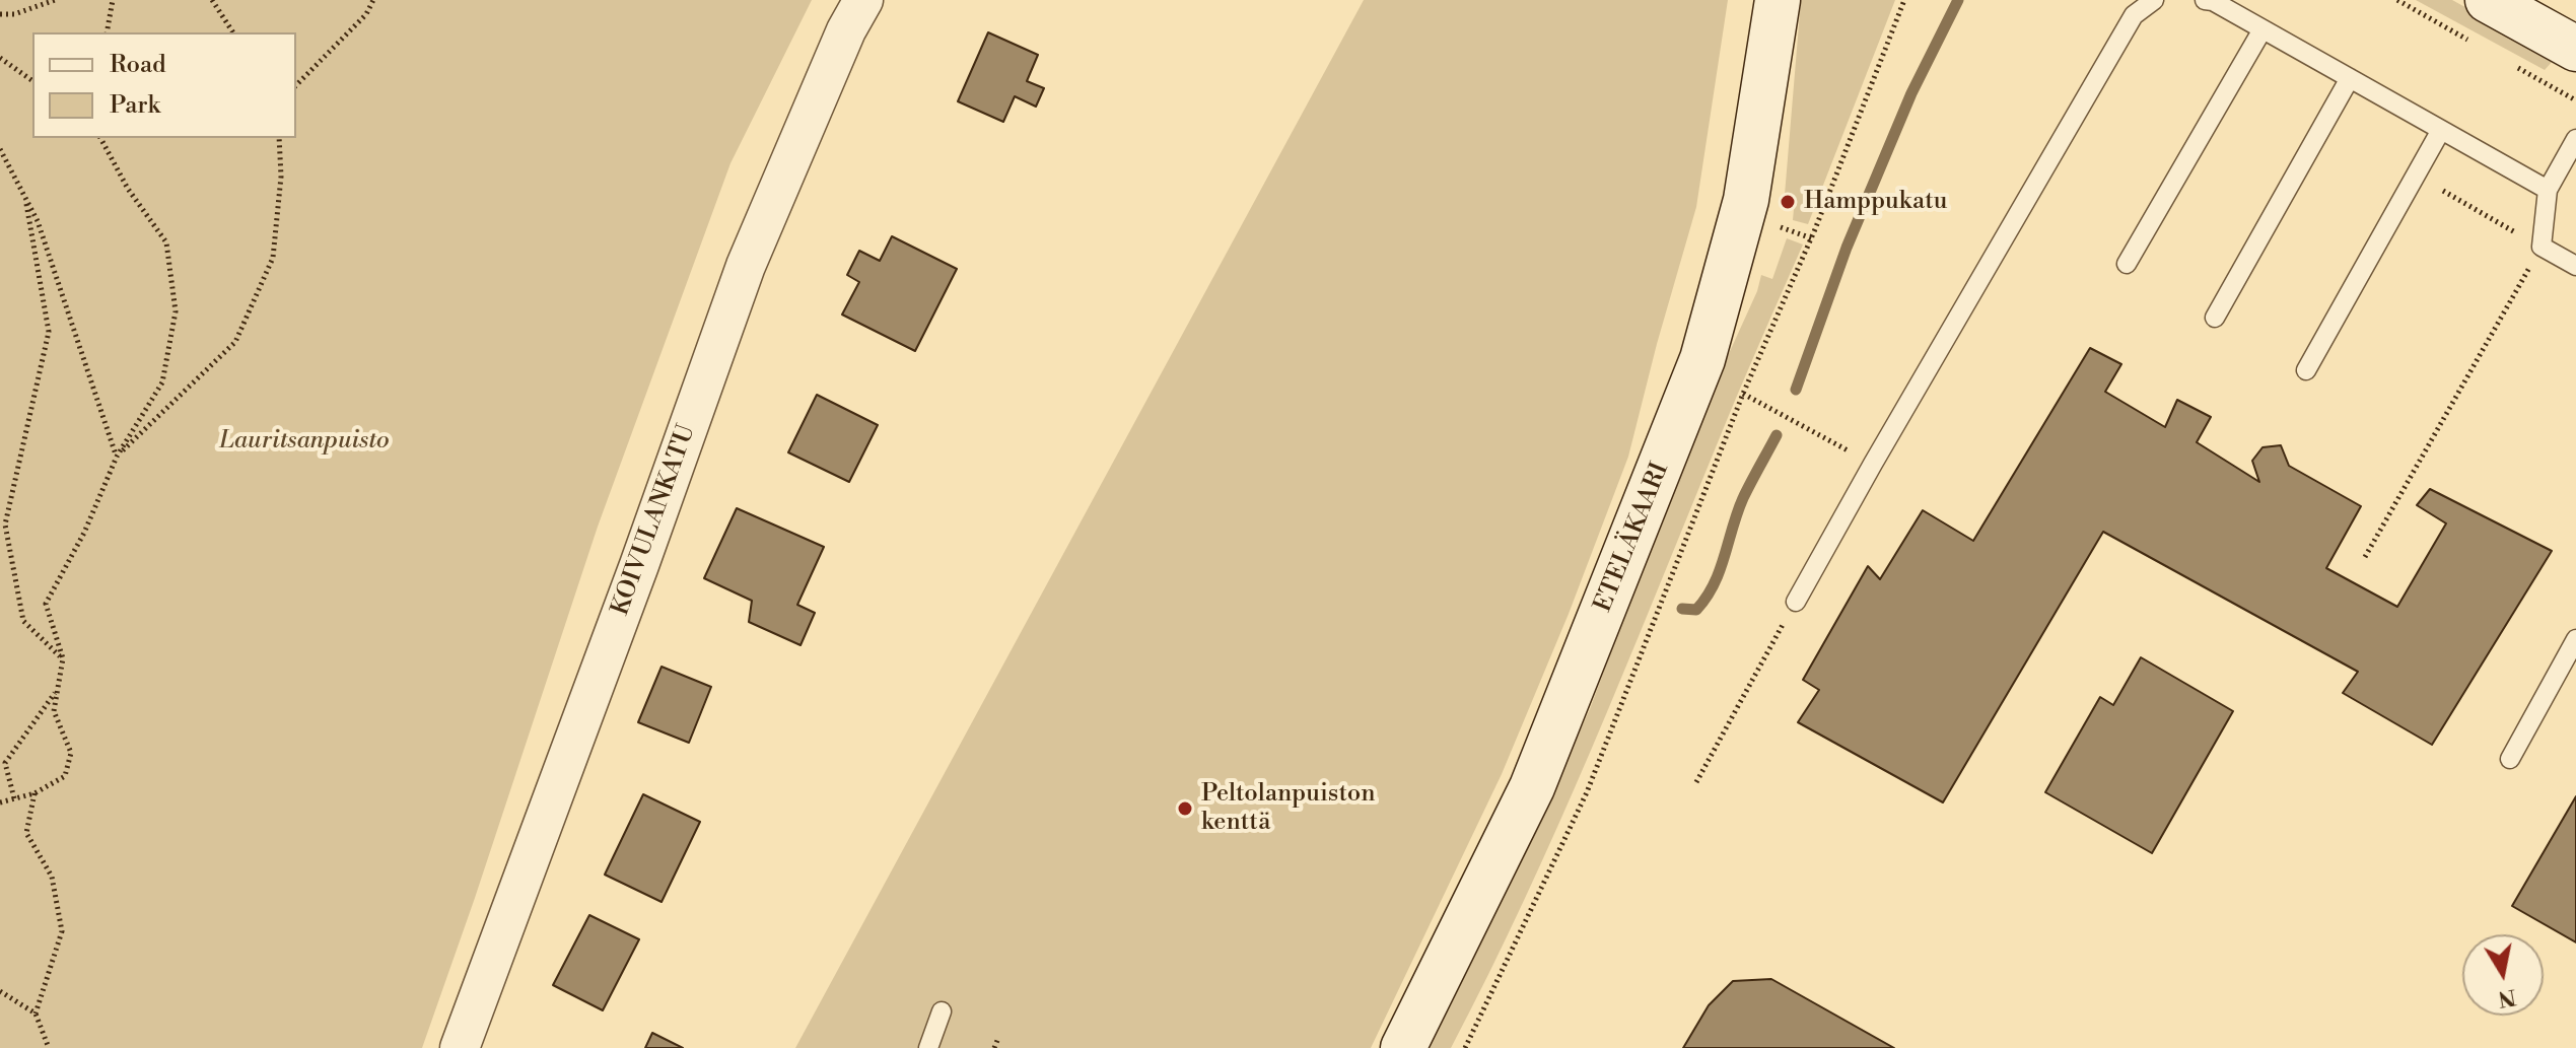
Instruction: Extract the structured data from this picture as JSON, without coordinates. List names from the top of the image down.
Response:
{
  "streets": {
    "main road": ["ETELÄKAARI"],
    "street": ["KOIVULANKATU"]
  },
  "parks": ["Lauritsanpuisto"],
  "places": ["Hamppukatu", "Peltolanpuiston kenttä"],
  "legend": ["Road", "Park"],
  "north": "bottom"
}
